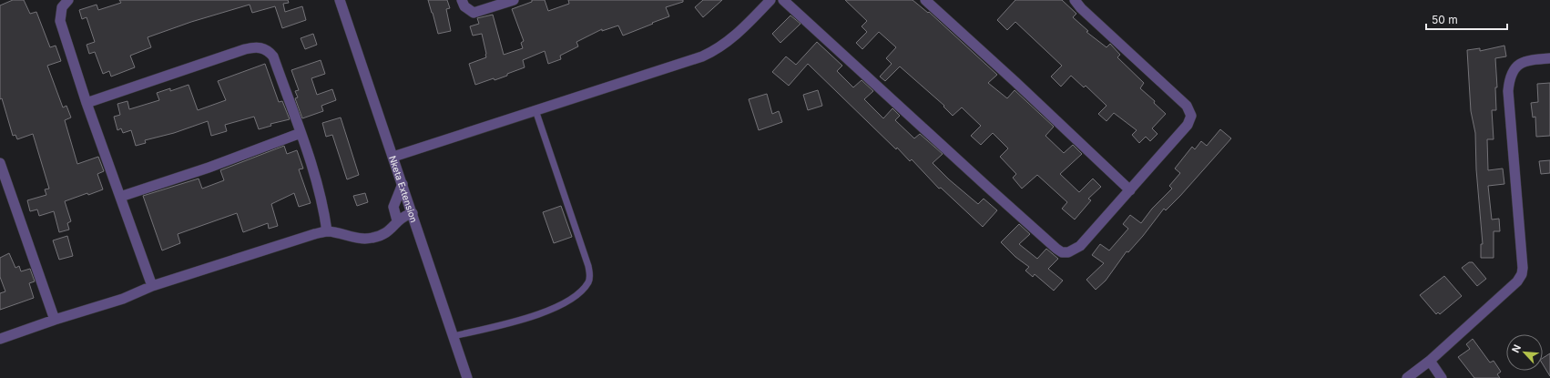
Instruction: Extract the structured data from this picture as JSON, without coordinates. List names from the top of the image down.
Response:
{
  "streets": {
    "street": ["Nketa Extension"]
  },
  "scale_bar": "50 m",
  "north": "top left"
}
